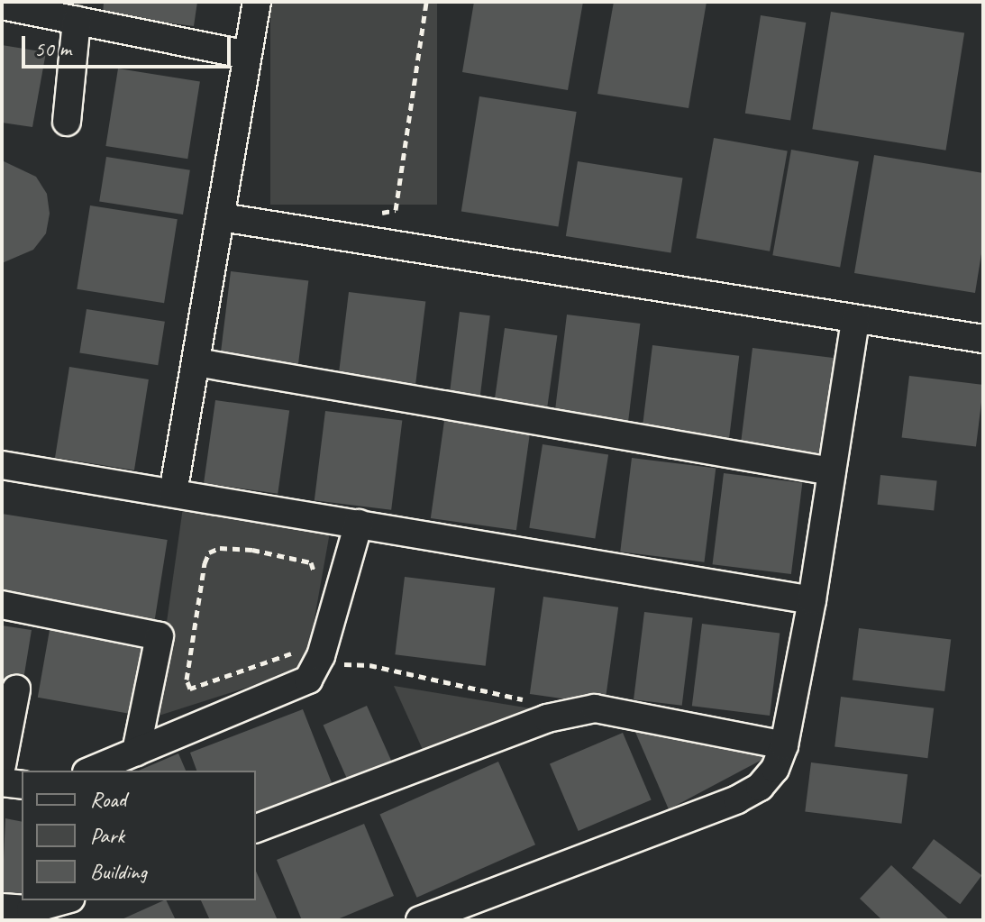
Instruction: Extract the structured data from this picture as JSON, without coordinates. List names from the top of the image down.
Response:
{
  "legend": ["Road", "Park", "Building"],
  "scale_bar": "50 m"
}
